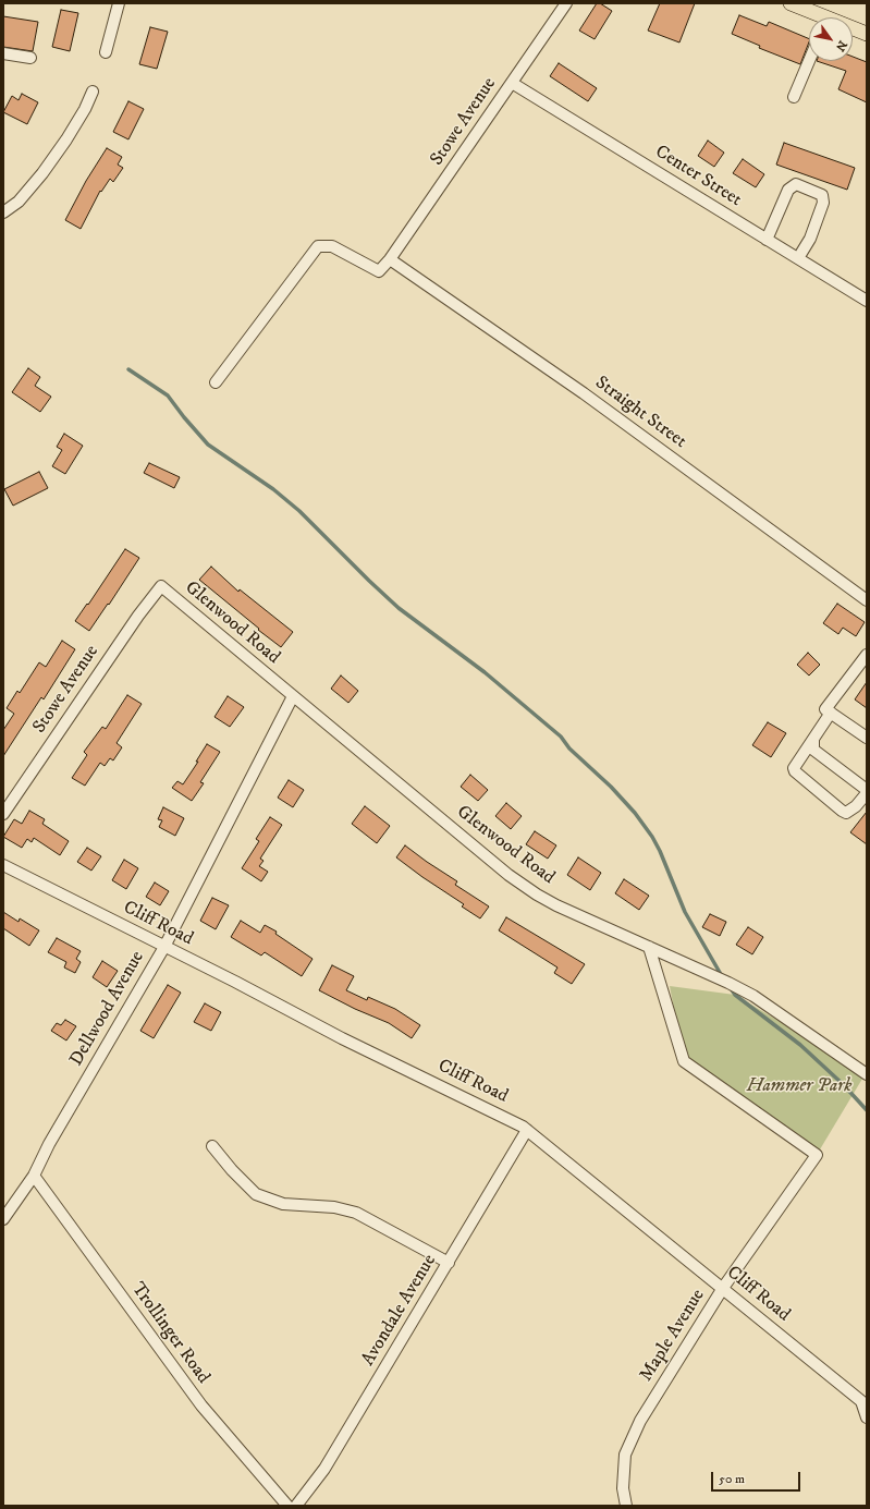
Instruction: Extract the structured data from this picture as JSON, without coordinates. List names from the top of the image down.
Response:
{
  "streets": {
    "street": [
      "Stowe Avenue",
      "Center Street",
      "Straight Street",
      "Glenwood Road",
      "Cliff Road",
      "Dellwood Avenue",
      "Avondale Avenue",
      "Trollinger Road",
      "Maple Avenue"
    ]
  },
  "crossings": [
    ["Stowe Avenue", "Center Street"],
    ["Stowe Avenue", "Straight Street"],
    ["Stowe Avenue", "Glenwood Road"],
    ["Glenwood Road", "Dellwood Avenue"],
    ["Glenwood Road", "Maple Avenue"],
    ["Cliff Road", "Dellwood Avenue"],
    ["Cliff Road", "Avondale Avenue"],
    ["Cliff Road", "Maple Avenue"],
    ["Dellwood Avenue", "Trollinger Road"]
  ],
  "parks": ["Hammer Park"],
  "scale_bar": "50 m",
  "north": "bottom right"
}
